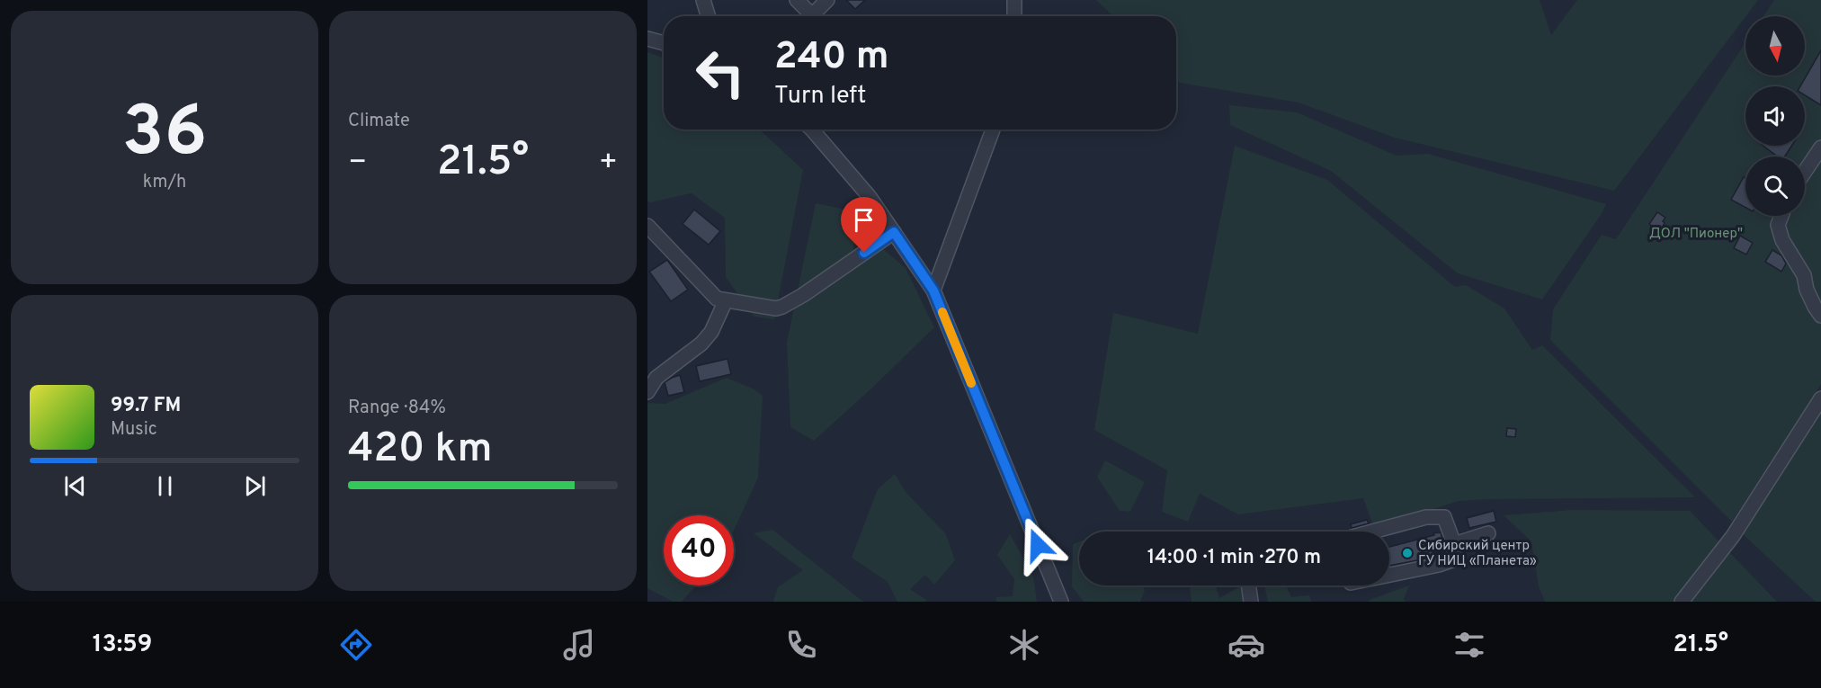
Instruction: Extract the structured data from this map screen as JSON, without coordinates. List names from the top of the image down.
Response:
{
  "parks": ["ДОЛ \"Пионер\""],
  "places": ["Сибирский центр ГУ НИЦ «Планета»"],
  "north": "bottom",
  "page": {
    "tile": [
      ["36", "km/h"],
      "Climate",
      ["Range · 84%", "420 km"]
    ],
    "turn": ["240 m", "Turn left"],
    "heat": ["−", "21.5°", "+"],
    "song": ["99.7 FM", "Music"],
    "limit": "40",
    "trip": "14:00 · 1 min · 270 m",
    "tabs": ["13:59", "21.5°"]
  }
}
